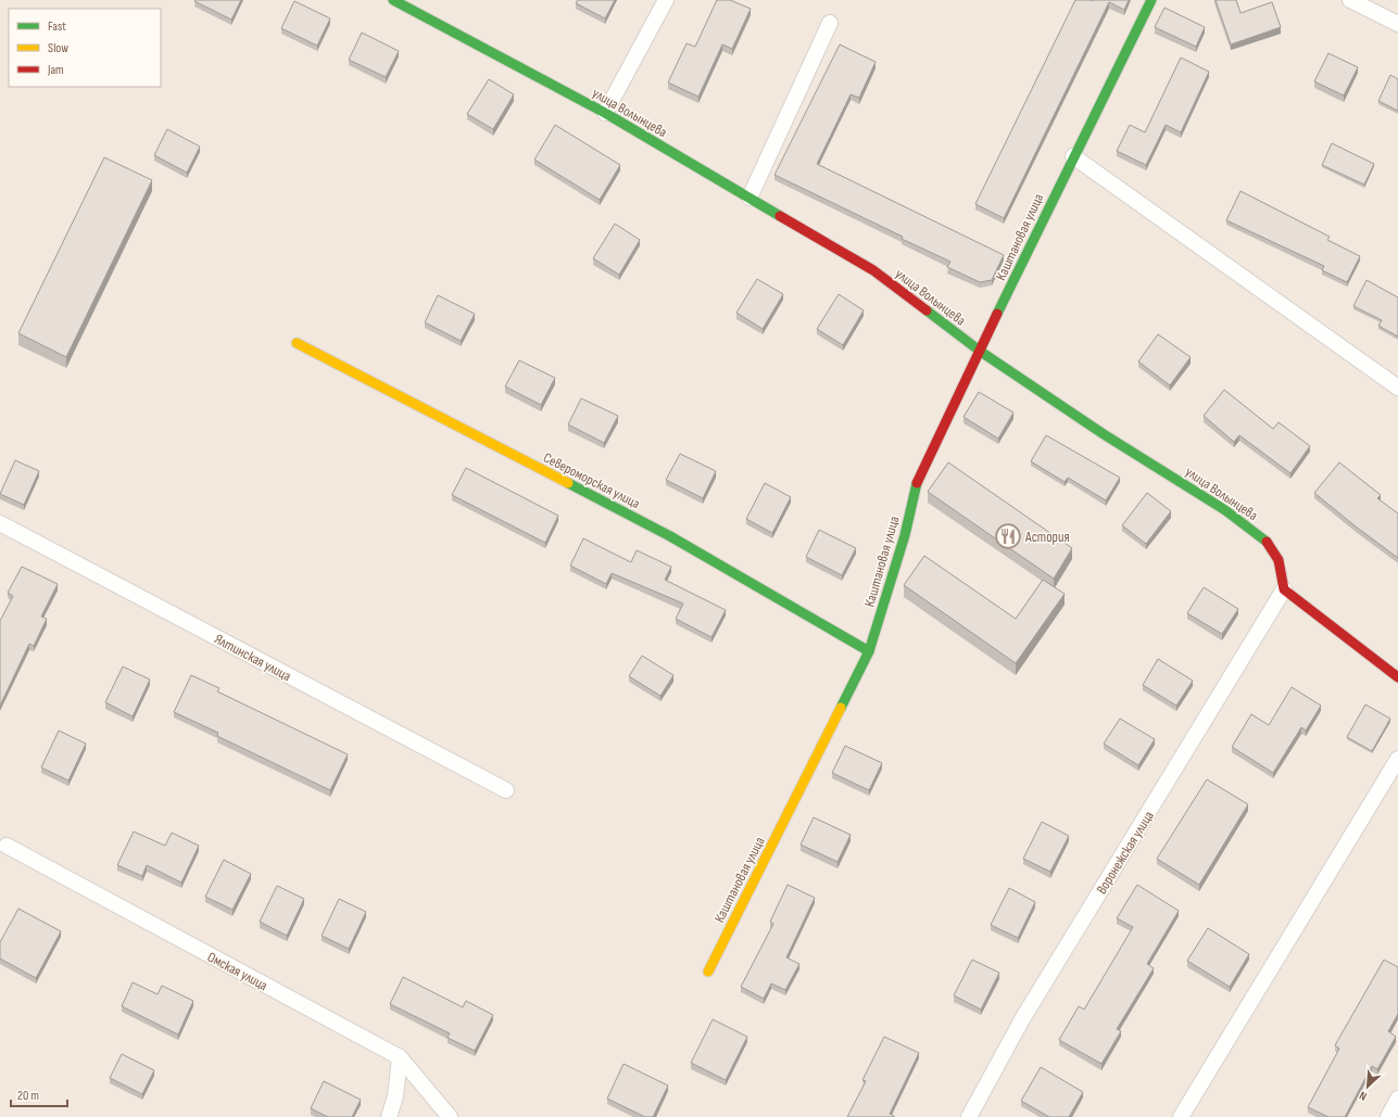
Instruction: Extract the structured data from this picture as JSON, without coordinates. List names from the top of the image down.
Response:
{
  "streets": {
    "street": [
      "улица Волынцева",
      "Каштановая улица",
      "Североморская улица",
      "Ялтинская улица",
      "Воронежская улица",
      "Омская улица"
    ]
  },
  "crossings": [
    ["улица Волынцева", "Каштановая улица"],
    ["улица Волынцева", "Воронежская улица"],
    ["Каштановая улица", "Североморская улица"]
  ],
  "places": {
    "restaurant": ["Астория"]
  },
  "legend": ["Fast", "Slow", "Jam"],
  "scale_bar": "20 m",
  "north": "bottom left"
}
